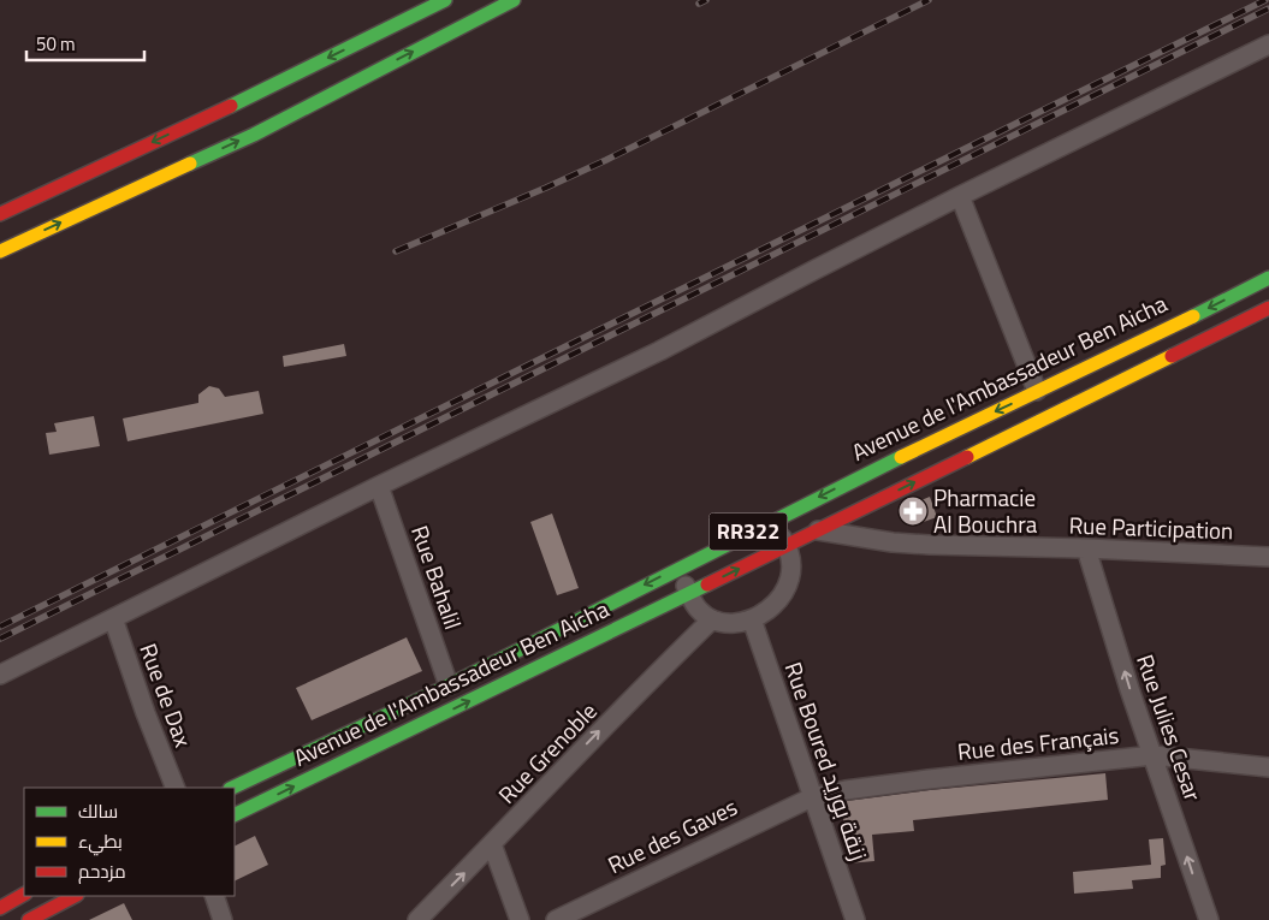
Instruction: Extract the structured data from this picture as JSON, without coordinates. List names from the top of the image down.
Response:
{
  "streets": {
    "main road": ["Avenue de l'Ambassadeur Ben Aicha", "RR322"],
    "street": [
      "Rue Participation",
      "Rue Bahalil",
      "Rue de Dax",
      "Rue Julies Cesar",
      "Rue des Français",
      "Rue Grenoble",
      "Rue Boured زنقة بوريد",
      "Rue des Gaves"
    ]
  },
  "crossings": [
    ["Avenue de l'Ambassadeur Ben Aicha", "Rue Participation"],
    ["Avenue de l'Ambassadeur Ben Aicha", "Rue Bahalil"],
    ["Rue Participation", "Rue Julies Cesar"],
    ["Rue Julies Cesar", "Rue des Français"],
    ["Rue des Français", "Rue Boured زنقة بوريد"],
    ["Rue des Français", "Rue des Gaves"],
    ["Rue Boured زنقة بوريد", "Rue des Gaves"]
  ],
  "one_way": ["Rue Julies Cesar", "Rue Grenoble"],
  "places": {
    "pharmacy": ["Pharmacie Al Bouchra"]
  },
  "legend": ["سالك", "بطيء", "مزدحم"],
  "scale_bar": "50 m"
}
